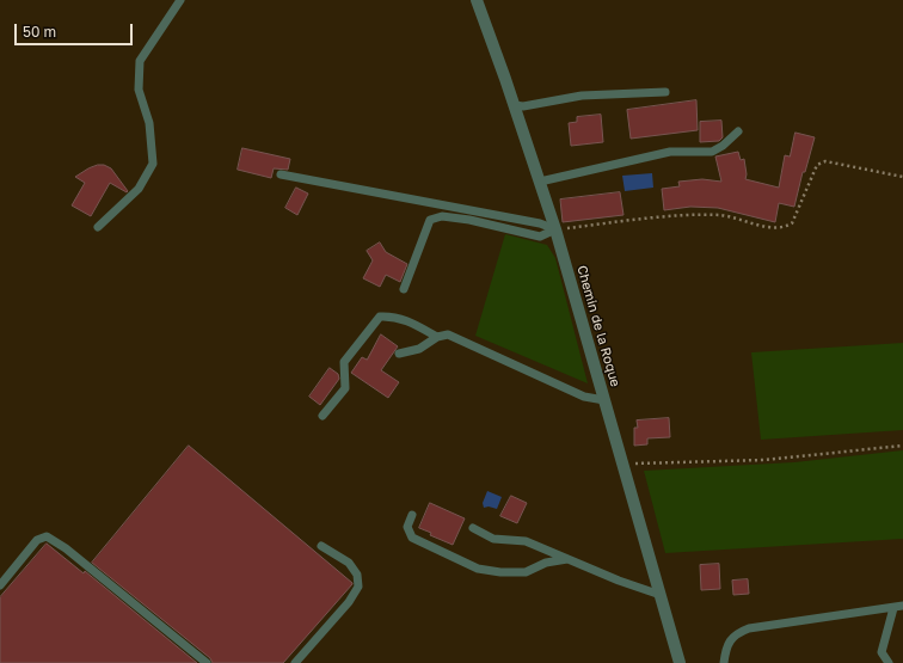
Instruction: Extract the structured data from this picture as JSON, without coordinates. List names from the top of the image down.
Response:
{
  "streets": {
    "street": ["Chemin de la Roque"]
  },
  "scale_bar": "50 m"
}
